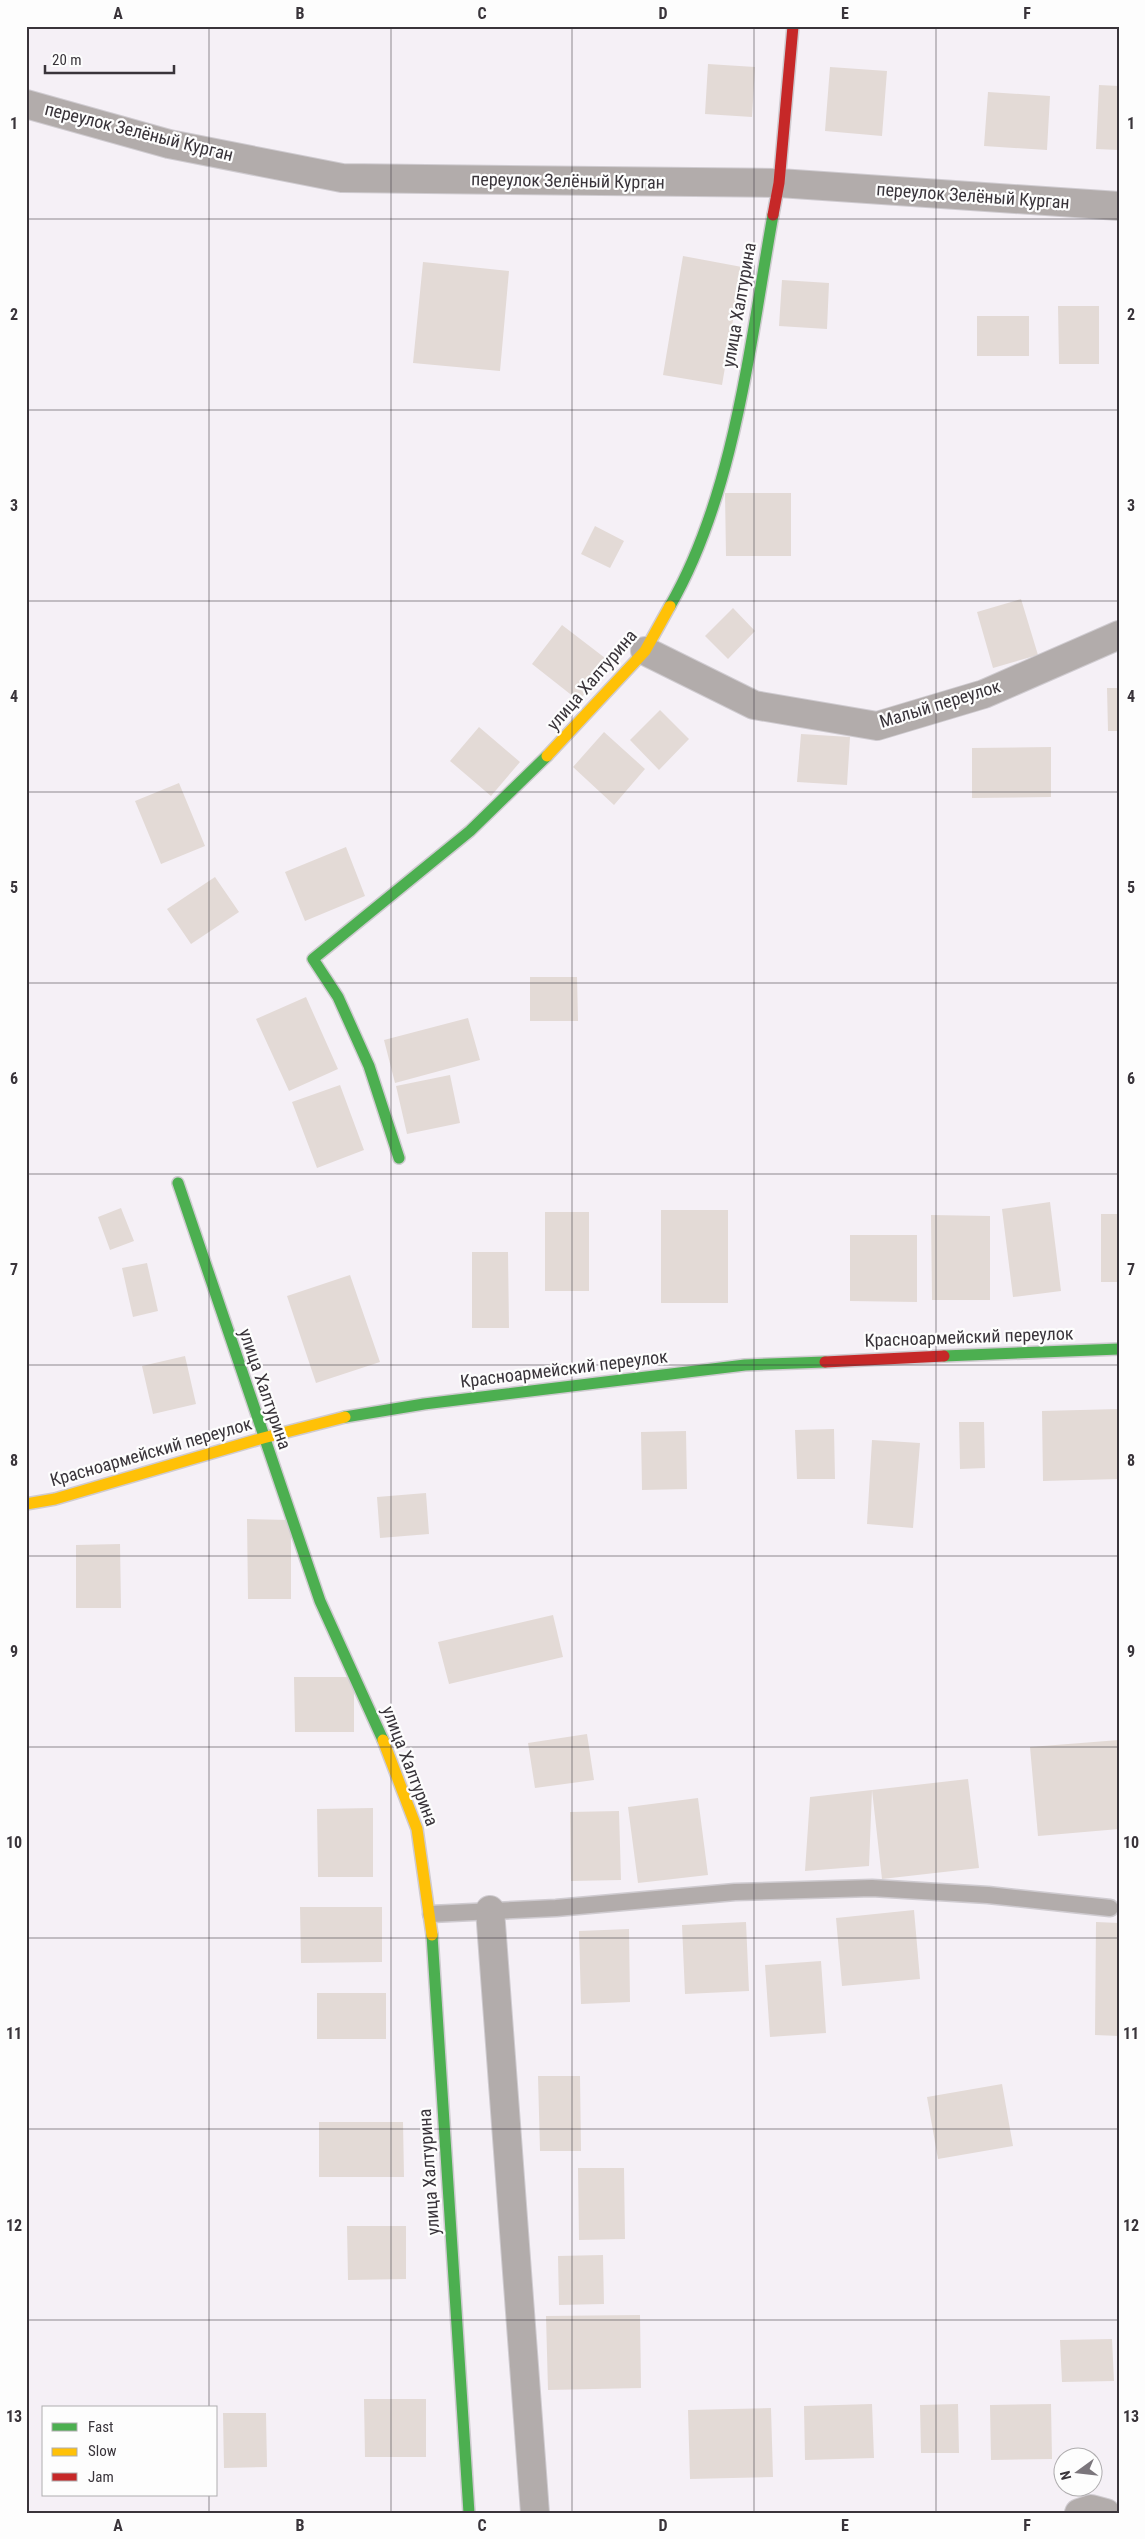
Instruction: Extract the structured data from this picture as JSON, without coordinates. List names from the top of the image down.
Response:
{
  "streets": {
    "street": [
      "переулок Зелёный Курган",
      "улица Халтурина",
      "Малый переулок",
      "Красноармейский переулок"
    ]
  },
  "crossings": [
    ["переулок Зелёный Курган", "улица Халтурина"],
    ["улица Халтурина", "Малый переулок"],
    ["улица Халтурина", "Красноармейский переулок"]
  ],
  "legend": ["Fast", "Slow", "Jam"],
  "scale_bar": "20 m",
  "north": "left",
  "grid": {
    "columns": [
      "A",
      "B",
      "C",
      "D",
      "E",
      "F"
    ],
    "rows": [
      "1",
      "2",
      "3",
      "4",
      "5",
      "6",
      "7",
      "8",
      "9",
      "10",
      "11",
      "12",
      "13"
    ]
  }
}
